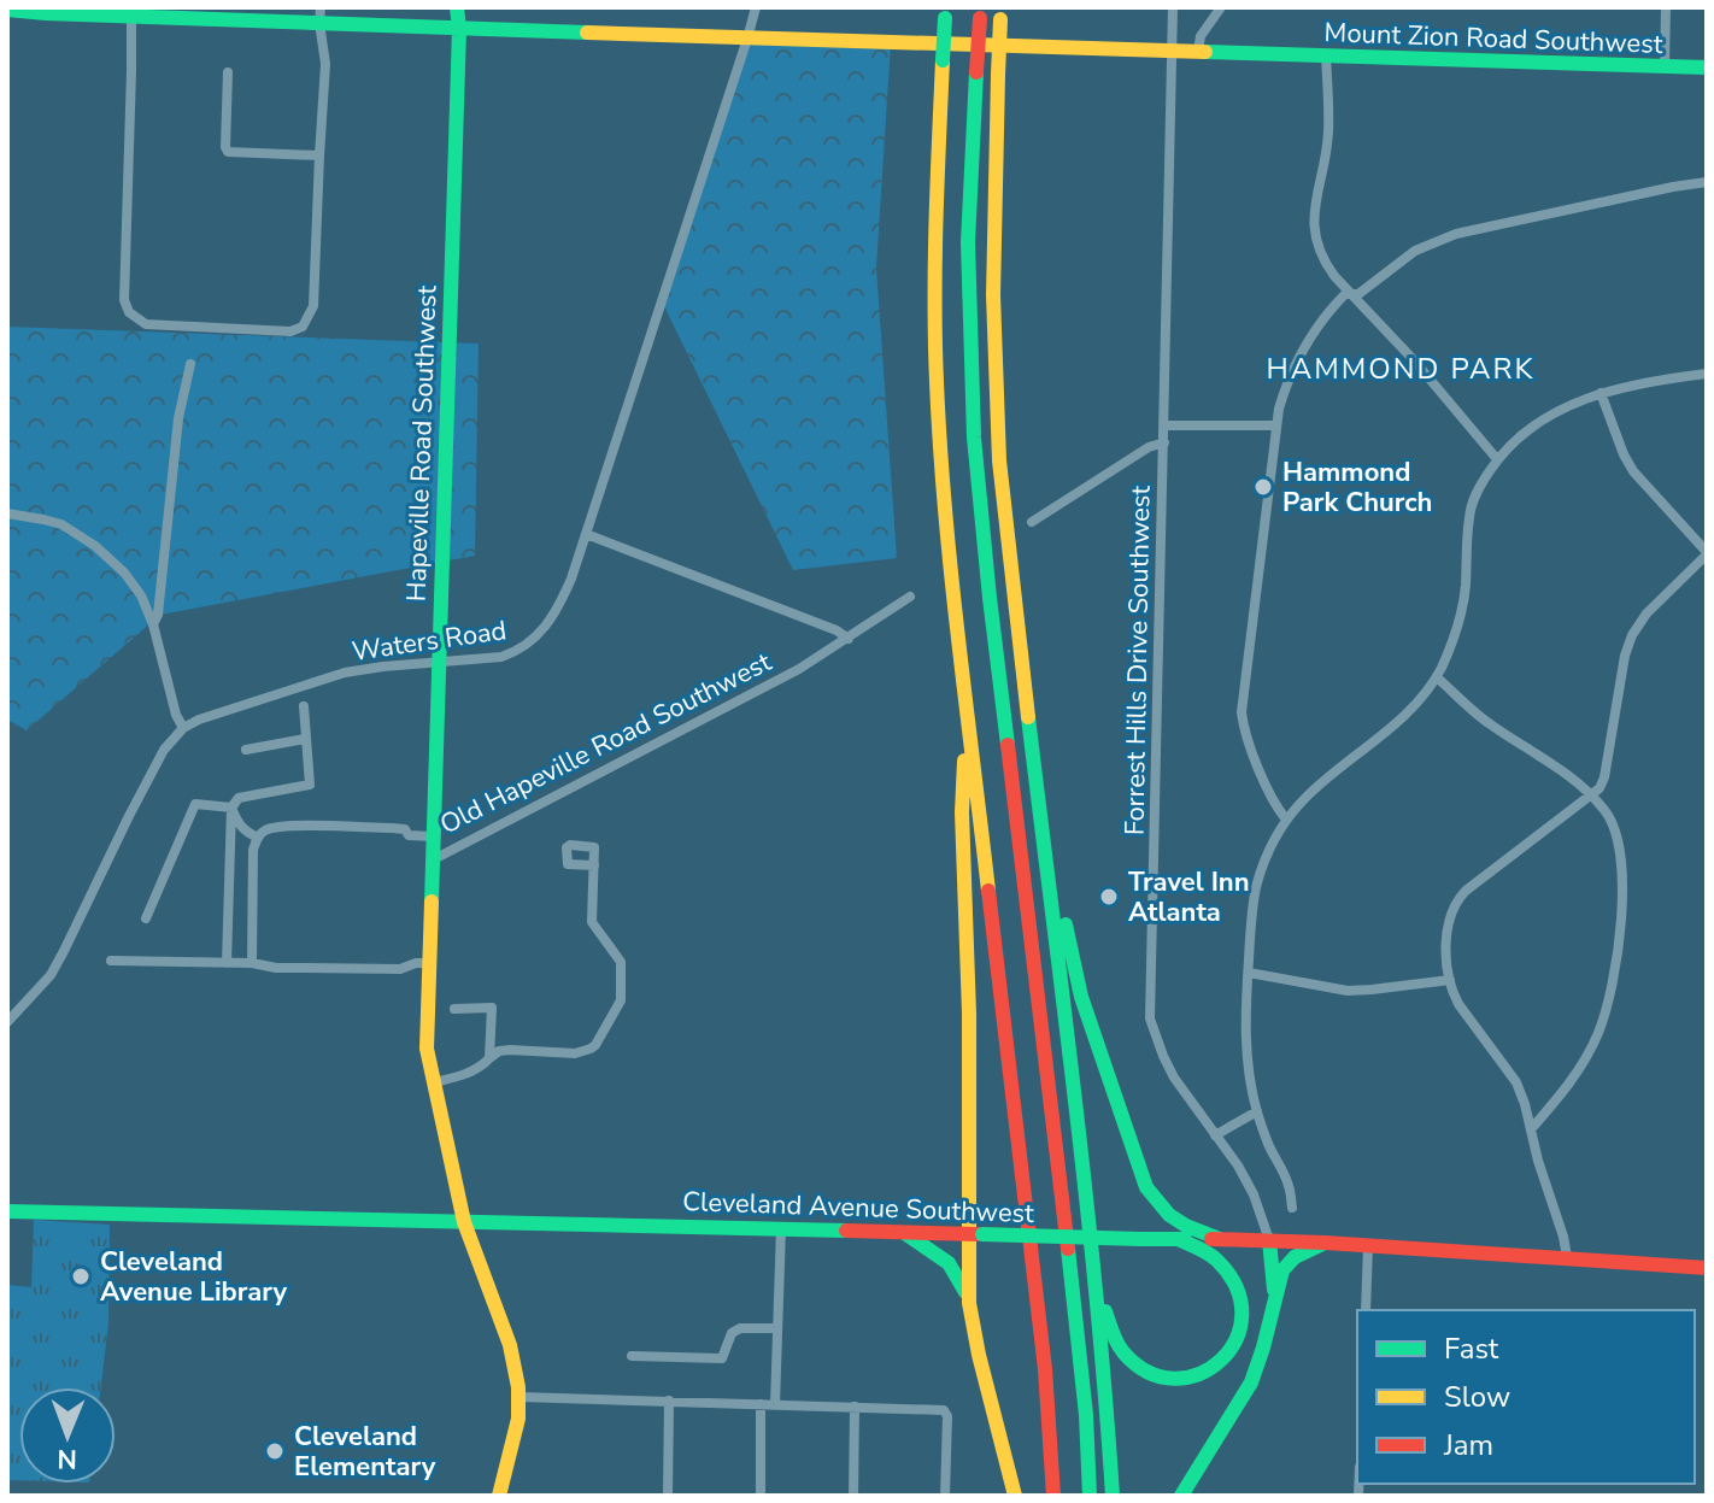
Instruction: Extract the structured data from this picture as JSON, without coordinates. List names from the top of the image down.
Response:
{
  "streets": {
    "main road": [
      "Mount Zion Road Southwest",
      "Hapeville Road Southwest",
      "Old Hapeville Road Southwest",
      "Cleveland Avenue Southwest"
    ],
    "street": ["Waters Road", "Forrest Hills Drive Southwest"]
  },
  "crossings": [
    ["Mount Zion Road Southwest", "Hapeville Road Southwest"],
    ["Mount Zion Road Southwest", "Waters Road"],
    ["Mount Zion Road Southwest", "Forrest Hills Drive Southwest"],
    ["Hapeville Road Southwest", "Waters Road"],
    ["Hapeville Road Southwest", "Old Hapeville Road Southwest"],
    ["Forrest Hills Drive Southwest", "Cleveland Avenue Southwest"],
    ["Old Hapeville Road Southwest", "Cleveland Avenue Southwest"]
  ],
  "districts": ["HAMMOND PARK"],
  "places": [
    "Hammond Park Church",
    "Travel Inn Atlanta",
    "Cleveland Avenue Library",
    "Cleveland Elementary"
  ],
  "legend": ["Fast", "Slow", "Jam"],
  "north": "bottom"
}
